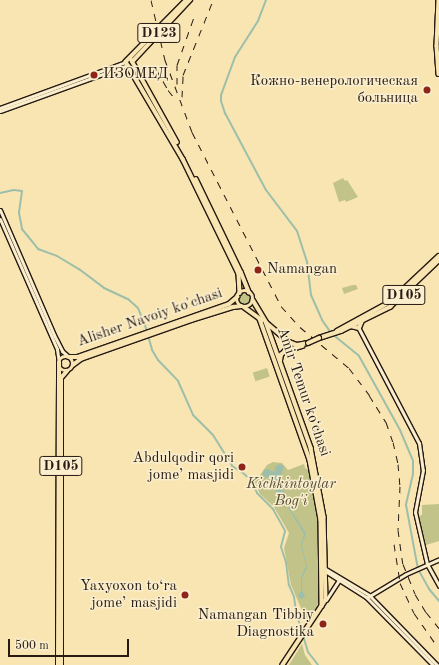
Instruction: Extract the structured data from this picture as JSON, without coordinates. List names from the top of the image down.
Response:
{
  "streets": {
    "main road": [
      "D123",
      "D105",
      "Alisher Navoiy ko'chasi",
      "Amir Temur koʻchasi"
    ]
  },
  "crossings": [
    ["D123", "Amir Temur koʻchasi"],
    ["D105", "Alisher Navoiy ko'chasi"],
    ["D105", "Amir Temur koʻchasi"],
    ["Alisher Navoiy ko'chasi", "Amir Temur koʻchasi"]
  ],
  "parks": ["Kichkintoylar Bog'i"],
  "places": [
    "ИЗОМЕД",
    "Кожно-венерологическая больница",
    "Namangan",
    "Abdulqodir qori jome’ masjidi",
    "Yaxyoxon to‘ra jome’ masjidi",
    "Namangan Tibbiy Diagnostika"
  ],
  "scale_bar": "500 m"
}
